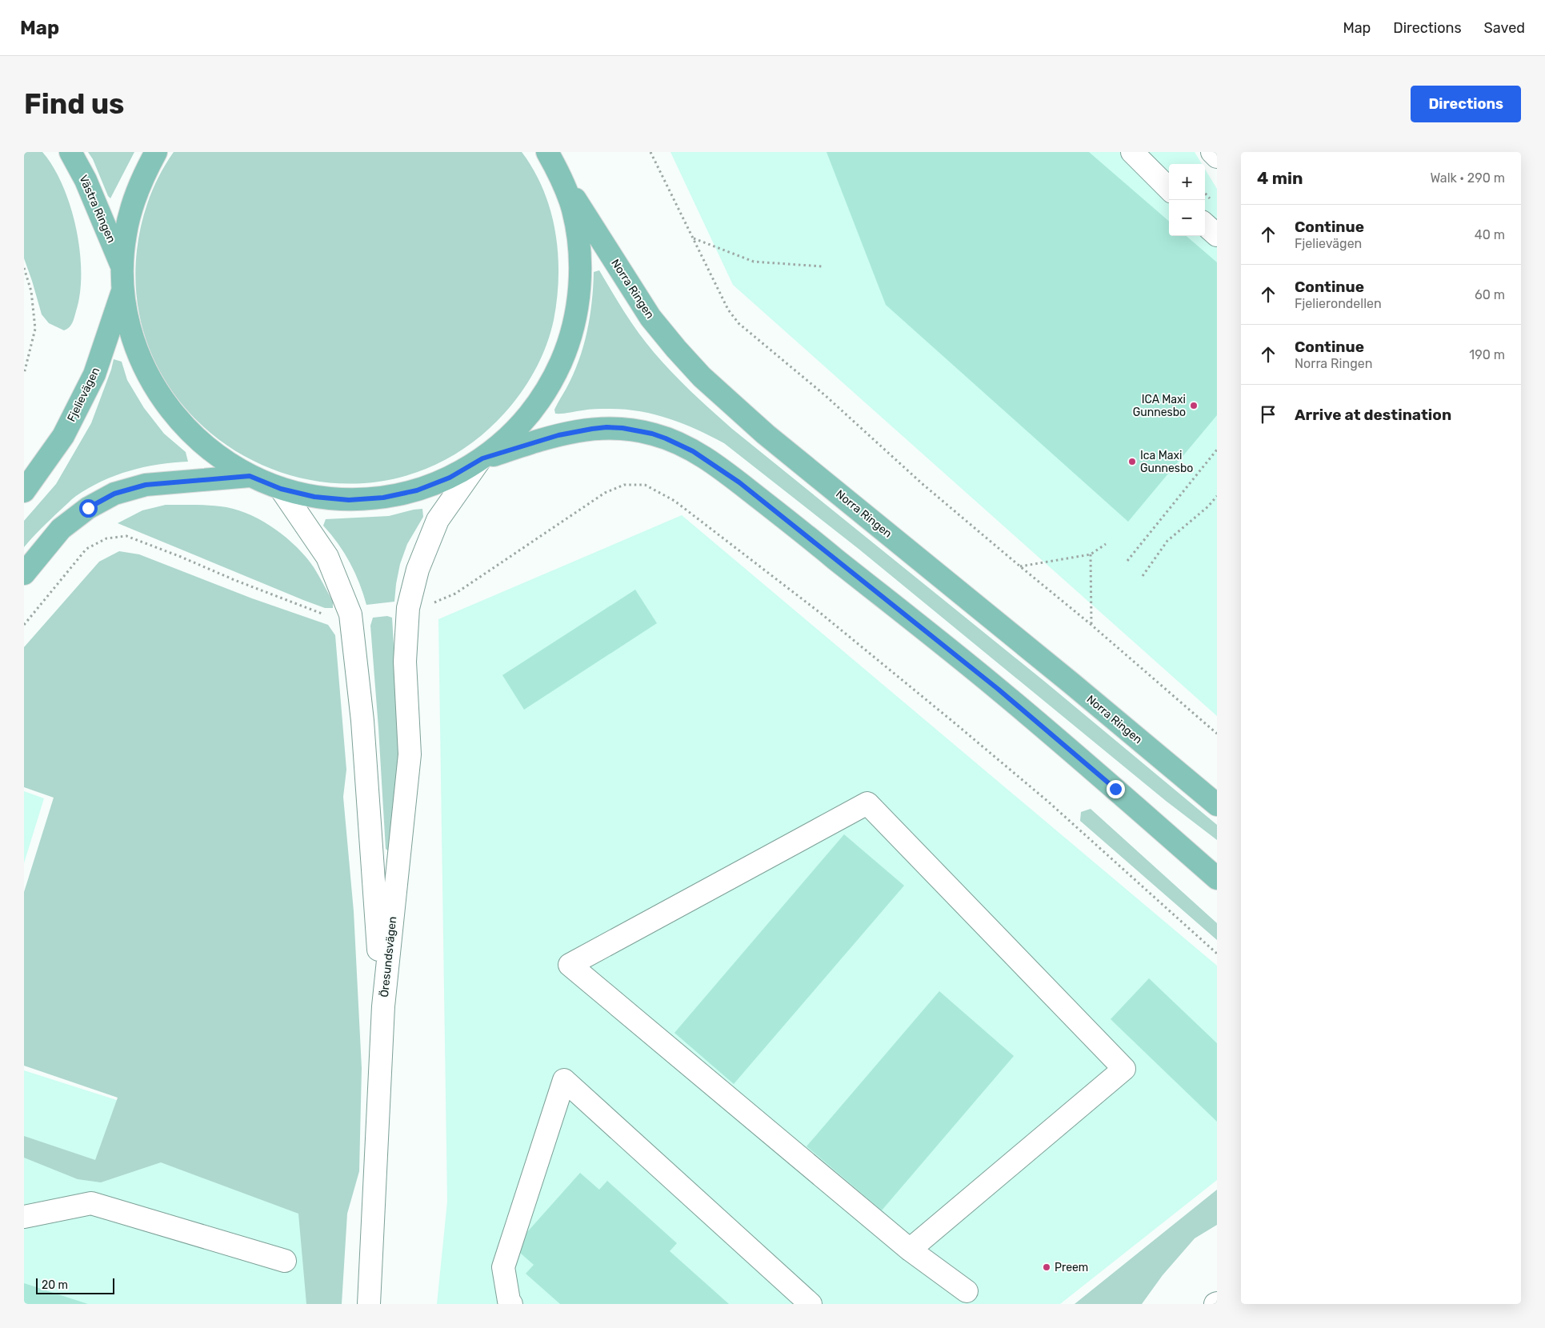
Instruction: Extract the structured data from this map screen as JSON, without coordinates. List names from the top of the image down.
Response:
{
  "streets": {
    "main road": ["Västra Ringen", "Norra Ringen", "Fjelievägen"],
    "street": ["Öresundsvägen"]
  },
  "crossings": [
    ["Västra Ringen", "Fjelievägen"]
  ],
  "places": ["ICA Maxi Gunnesbo", "Ica Maxi Gunnesbo", "Preem"],
  "scale_bar": "20 m",
  "page": {
    "header": "Map",
    "nav": ["Map", "Directions", "Saved"],
    "buttons": "Directions",
    "title": "Find us",
    "heading": ["4 min", "Walk · 290 m"],
    "map_buttons": ["+", "−"],
    "list": [
      ["Continue", "Fjelievägen", "40 m"],
      ["Continue", "Fjelierondellen", "60 m"],
      ["Continue", "Norra Ringen", "190 m"],
      "Arrive at destination"
    ],
    "scale": "20 m"
  }
}
